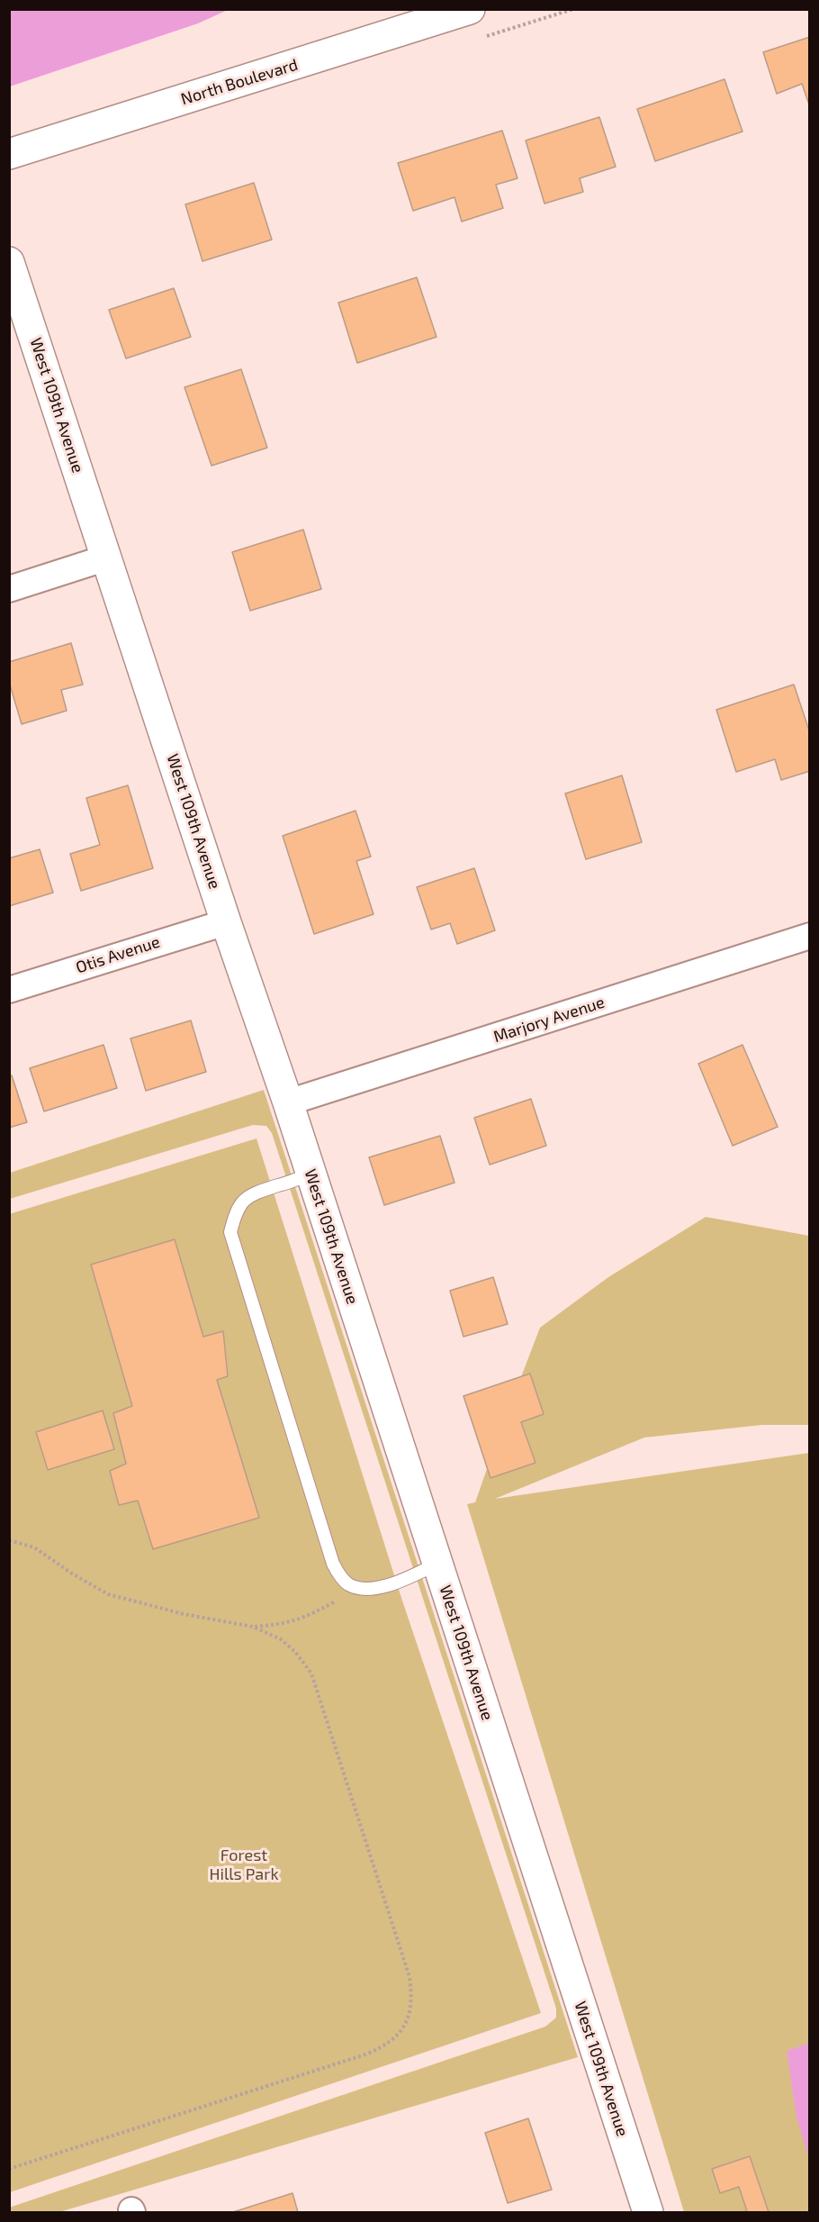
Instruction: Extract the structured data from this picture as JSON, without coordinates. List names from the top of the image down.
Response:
{
  "streets": {
    "street": [
      "North Boulevard",
      "West 109th Avenue",
      "Otis Avenue",
      "Marjory Avenue"
    ]
  },
  "crossings": [
    ["West 109th Avenue", "Otis Avenue"],
    ["West 109th Avenue", "Marjory Avenue"]
  ],
  "parks": ["Forest Hills Park"]
}
